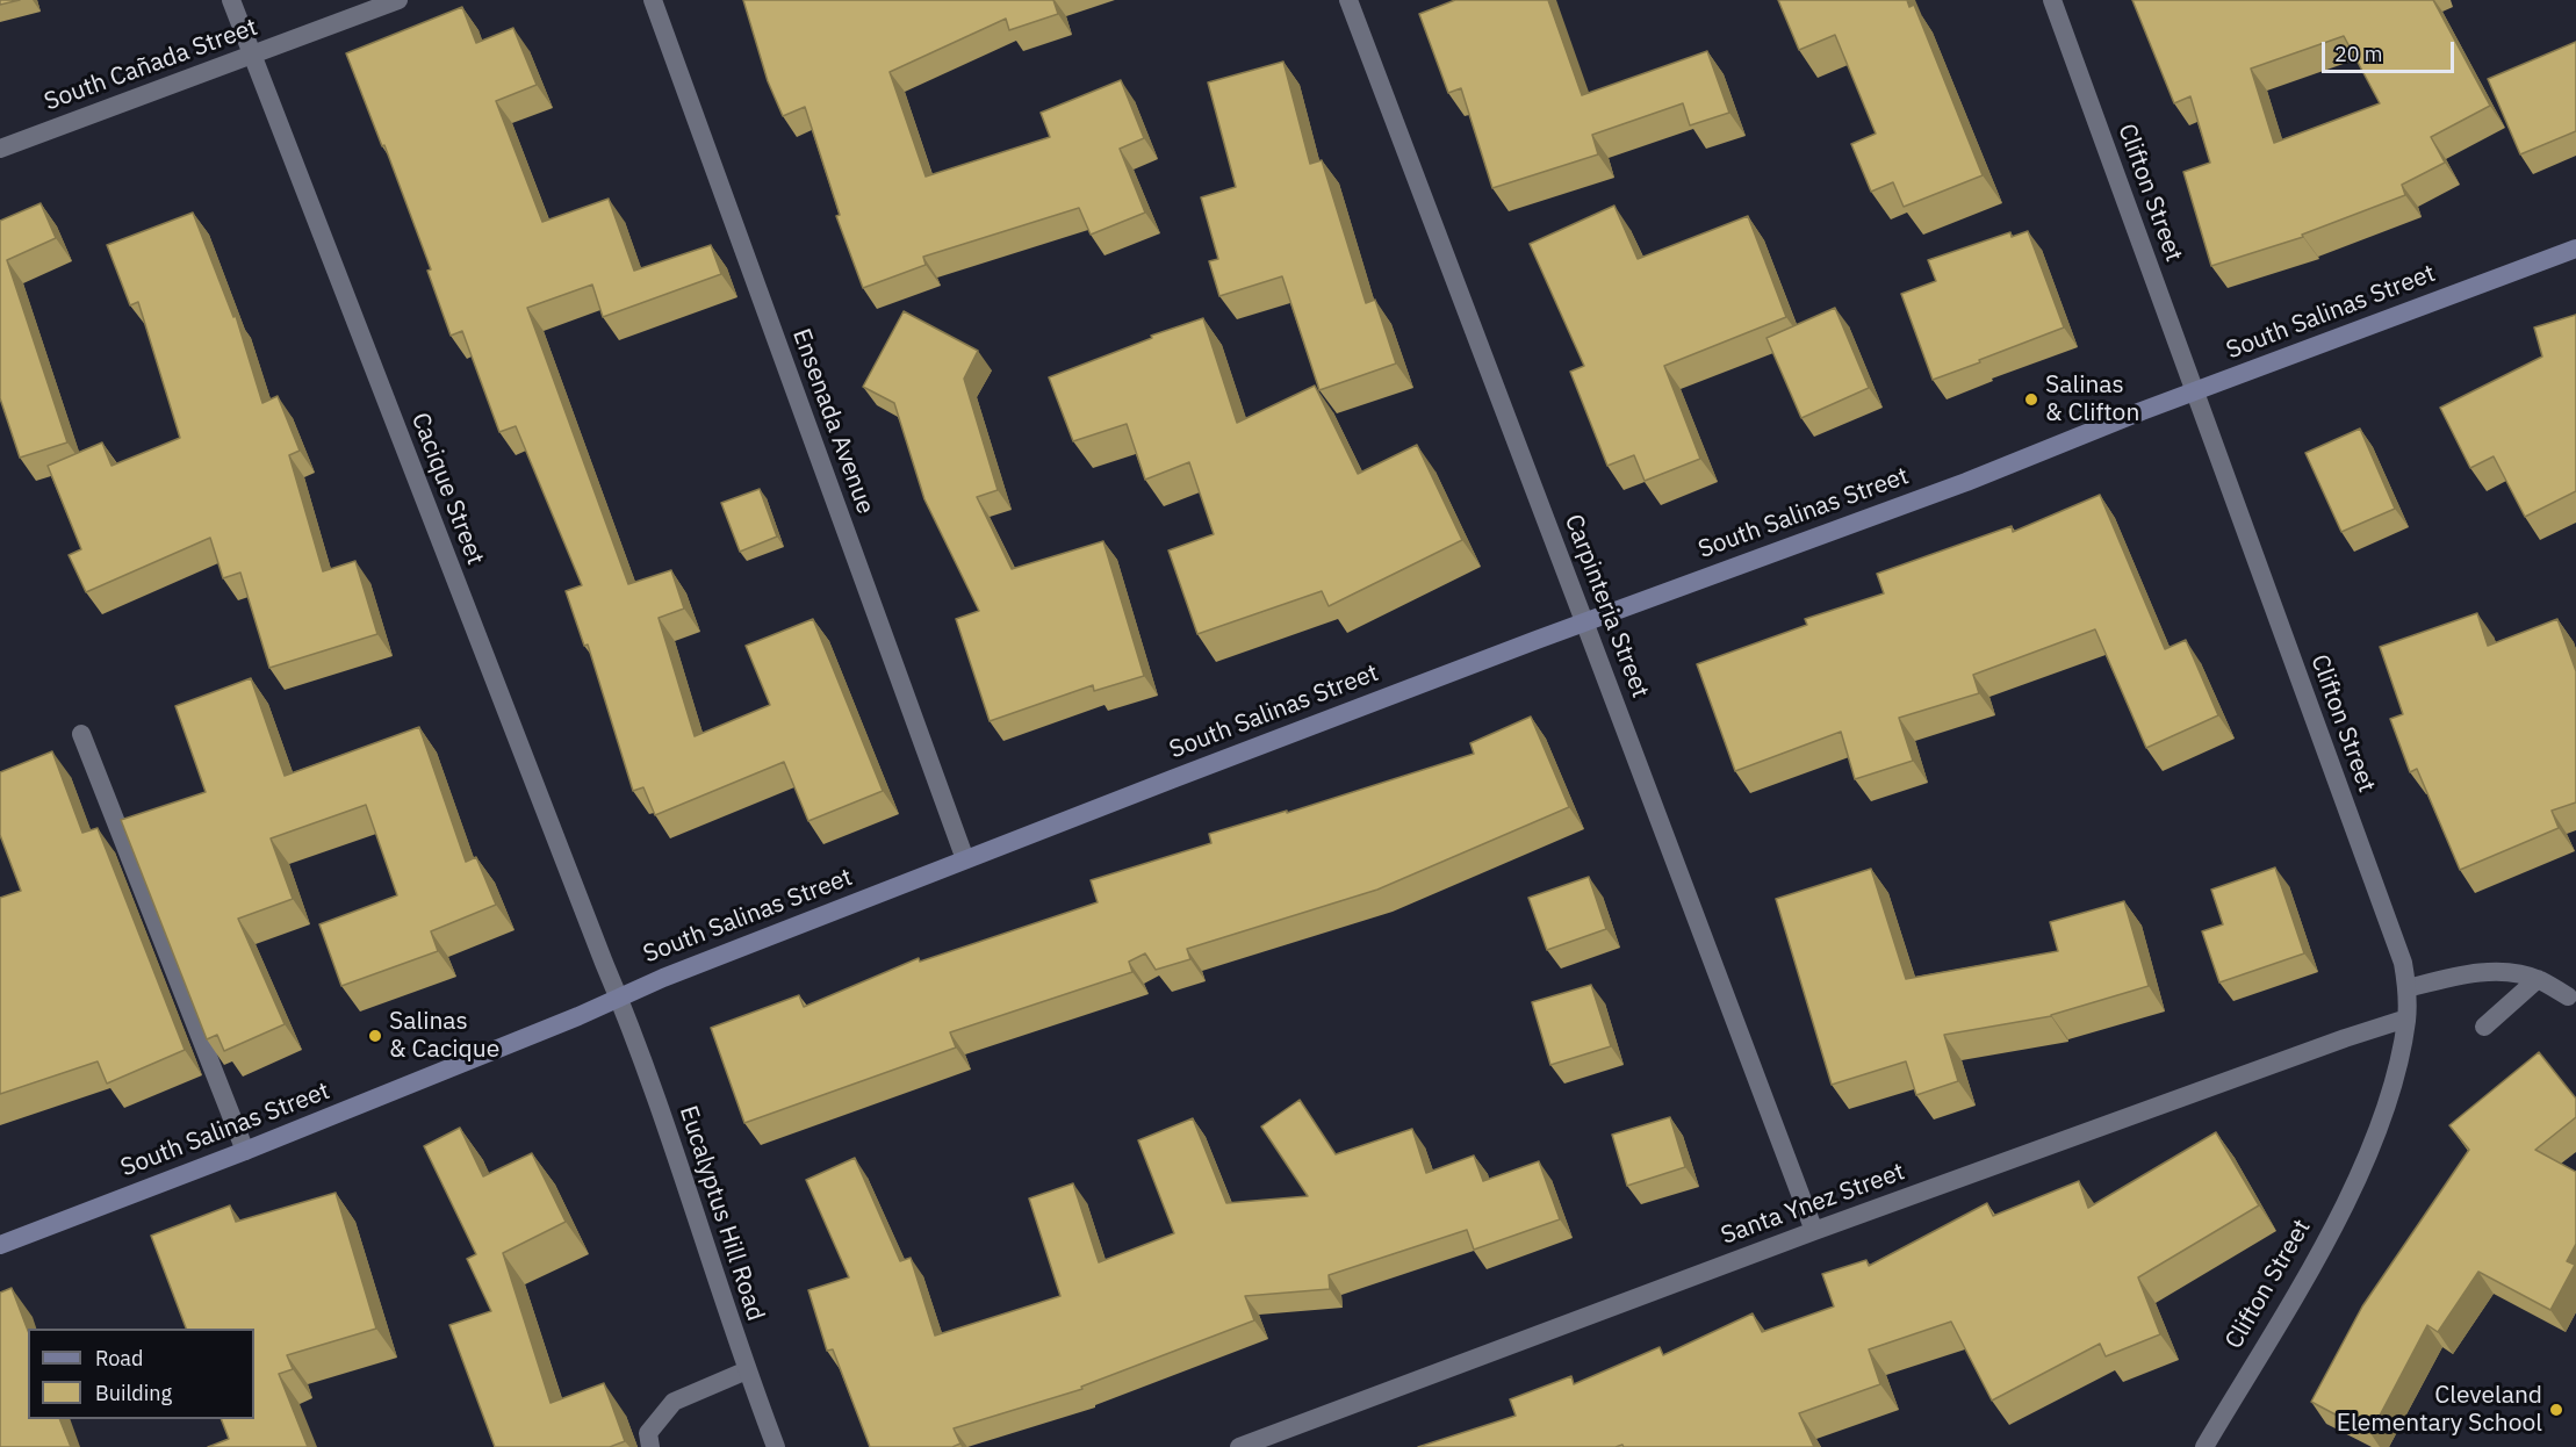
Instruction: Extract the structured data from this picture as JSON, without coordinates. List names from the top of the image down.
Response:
{
  "streets": {
    "main road": ["South Salinas Street"],
    "street": [
      "South Cañada Street",
      "Clifton Street",
      "Ensenada Avenue",
      "Cacique Street",
      "Carpinteria Street",
      "Santa Ynez Street",
      "Eucalyptus Hill Road"
    ]
  },
  "crossings": [
    ["South Cañada Street", "Cacique Street"],
    ["Clifton Street", "South Salinas Street"],
    ["Clifton Street", "Santa Ynez Street"],
    ["South Salinas Street", "Ensenada Avenue"],
    ["South Salinas Street", "Cacique Street"],
    ["South Salinas Street", "Carpinteria Street"],
    ["South Salinas Street", "Eucalyptus Hill Road"],
    ["Cacique Street", "Eucalyptus Hill Road"],
    ["Carpinteria Street", "Santa Ynez Street"]
  ],
  "places": ["Salinas & Clifton", "Salinas & Cacique", "Cleveland Elementary School"],
  "legend": ["Road", "Building"],
  "scale_bar": "20 m"
}
